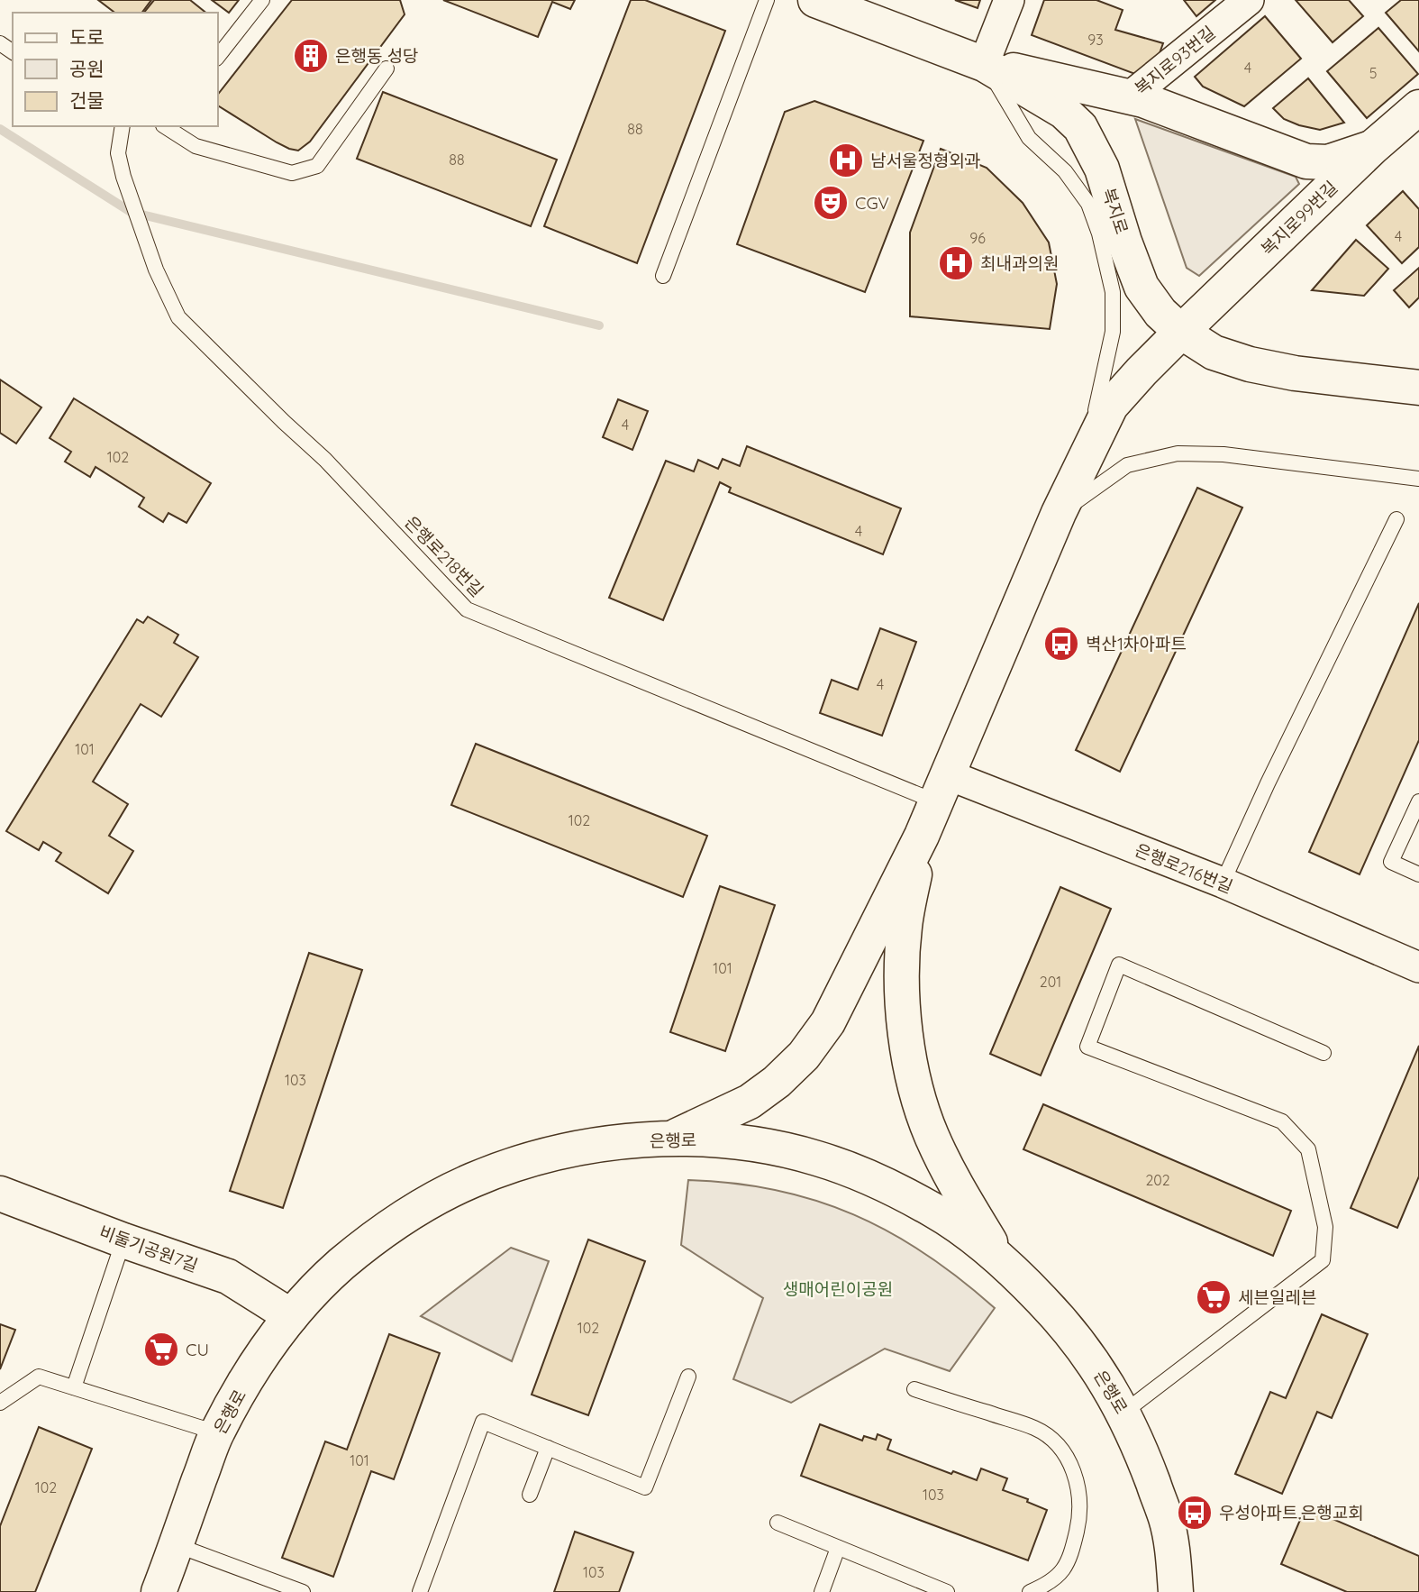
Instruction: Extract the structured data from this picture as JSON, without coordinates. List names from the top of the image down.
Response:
{
  "streets": {
    "street": [
      "복지로93번길",
      "복지로",
      "복지로99번길",
      "은행로216번길",
      "은행로",
      "비둘기공원7길"
    ],
    "lane": ["은행로218번길"]
  },
  "crossings": [
    ["복지로", "복지로99번길"],
    ["은행로218번길", "은행로216번길"],
    ["은행로", "비둘기공원7길"]
  ],
  "parks": ["생매어린이공원"],
  "places": {
    "building": ["은행동 성당"],
    "hospital": ["남서울정형외과", "최내과의원"],
    "theatre": ["CGV"],
    "bus stop": ["벽산1차아파트", "우성아파트.은행교회"],
    "supermarket": ["세븐일레븐", "CU"]
  },
  "house_numbers": [
    "93",
    "4",
    "5",
    "88",
    "88",
    "4",
    "96",
    "4",
    "102",
    "4",
    "4",
    "101",
    "102",
    "101",
    "201",
    "103",
    "202",
    "102",
    "101",
    "102",
    "103",
    "103"
  ],
  "legend": ["도로", "공원", "건물"]
}
